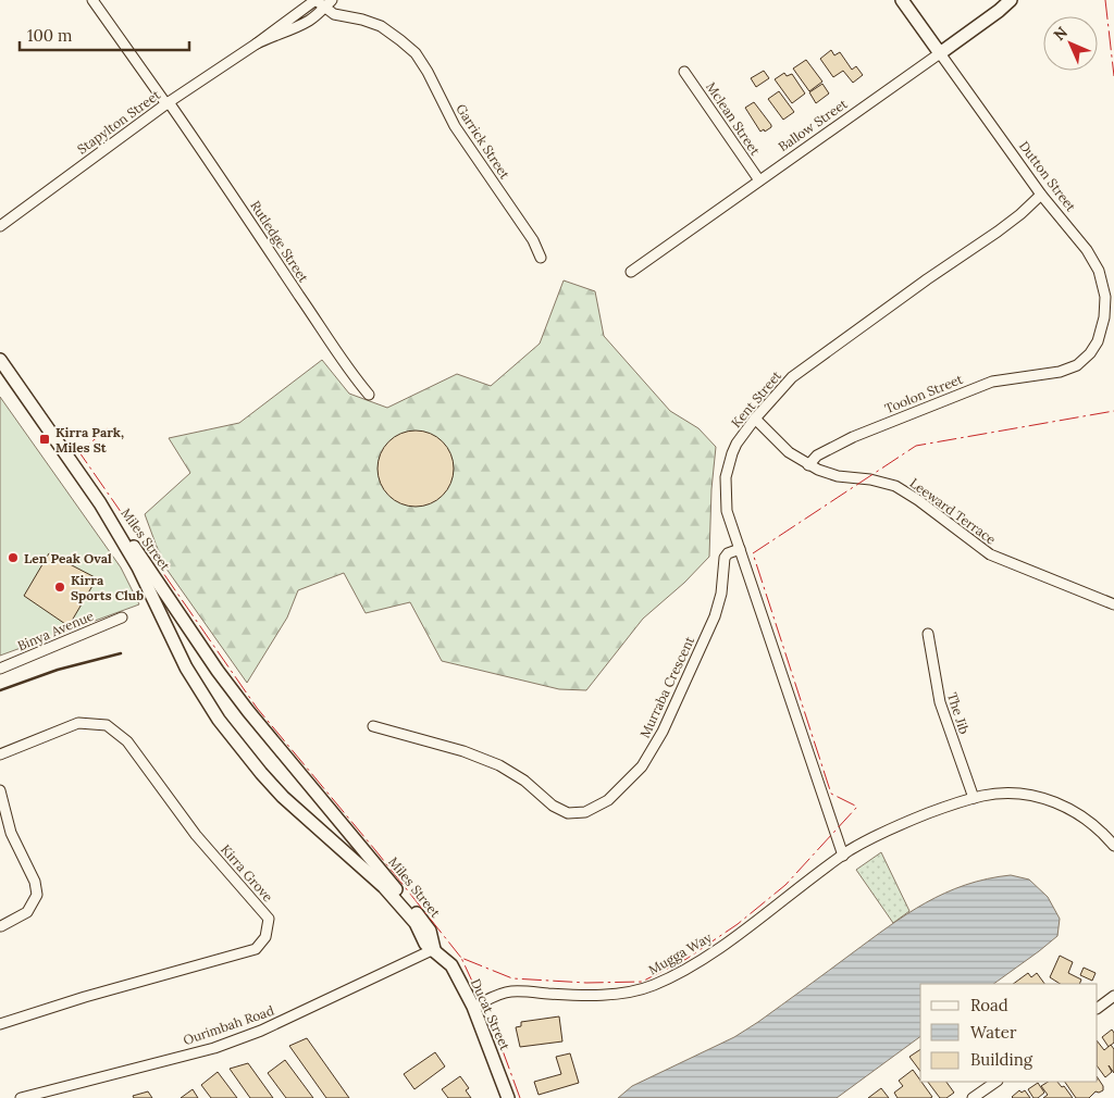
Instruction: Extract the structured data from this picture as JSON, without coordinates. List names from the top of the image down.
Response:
{
  "streets": {
    "street": [
      "Mclean Street",
      "Stapylton Street",
      "Ballow Street",
      "Garrick Street",
      "Dutton Street",
      "Rutledge Street",
      "Toolon Street",
      "Kent Street",
      "Leeward Terrace",
      "Miles Street",
      "Binya Avenue",
      "Murraba Crescent",
      "The Jib",
      "Kirra Grove",
      "Mugga Way",
      "Ducat Street",
      "Ourimbah Road"
    ]
  },
  "crossings": [
    ["Mclean Street", "Ballow Street"],
    ["Stapylton Street", "Garrick Street"],
    ["Stapylton Street", "Rutledge Street"],
    ["Ballow Street", "Dutton Street"],
    ["Dutton Street", "Toolon Street"],
    ["Dutton Street", "Kent Street"],
    ["Toolon Street", "Leeward Terrace"],
    ["Kent Street", "Leeward Terrace"],
    ["Kent Street", "Murraba Crescent"],
    ["Kent Street", "Mugga Way"],
    ["Miles Street", "Ducat Street"],
    ["Miles Street", "Ourimbah Road"],
    ["The Jib", "Mugga Way"],
    ["Mugga Way", "Ducat Street"],
    ["Ducat Street", "Ourimbah Road"]
  ],
  "places": {
    "transit": ["Kirra Park, Miles St"],
    "other": ["Len Peak Oval", "Kirra Sports Club"]
  },
  "legend": ["Road", "Water", "Building"],
  "scale_bar": "100 m",
  "north": "top left"
}
